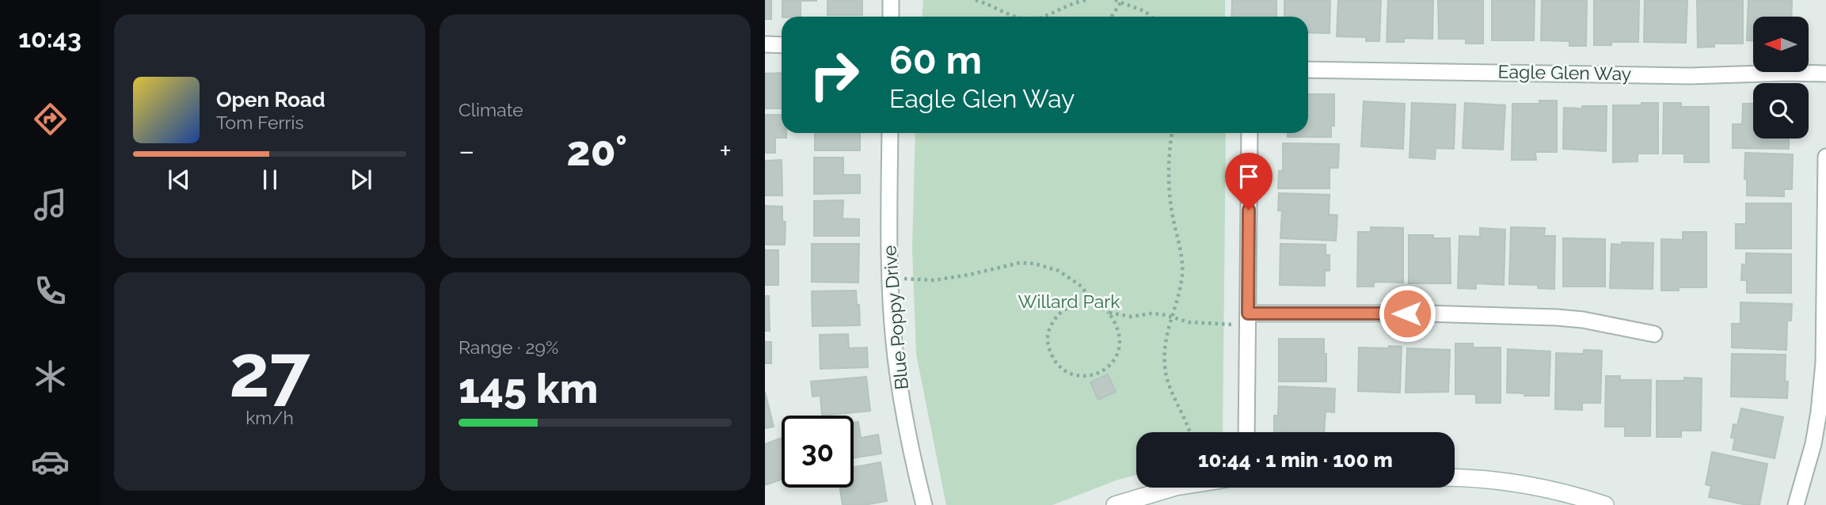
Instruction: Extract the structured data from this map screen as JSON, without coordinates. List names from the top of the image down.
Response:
{
  "streets": {
    "street": ["Eagle Glen Way", "Blue Poppy Drive"]
  },
  "parks": ["Willard Park"],
  "north": "left",
  "page": {
    "tabs": "10:43",
    "tile": [
      "Climate",
      ["27", "km/h"],
      ["Range · 29%", "145 km"]
    ],
    "turn": ["60 m", "Eagle Glen Way"],
    "song": ["Open Road", "Tom Ferris"],
    "heat": ["−", "20°", "+"],
    "limit": "30",
    "trip": "10:44 · 1 min · 100 m"
  }
}
